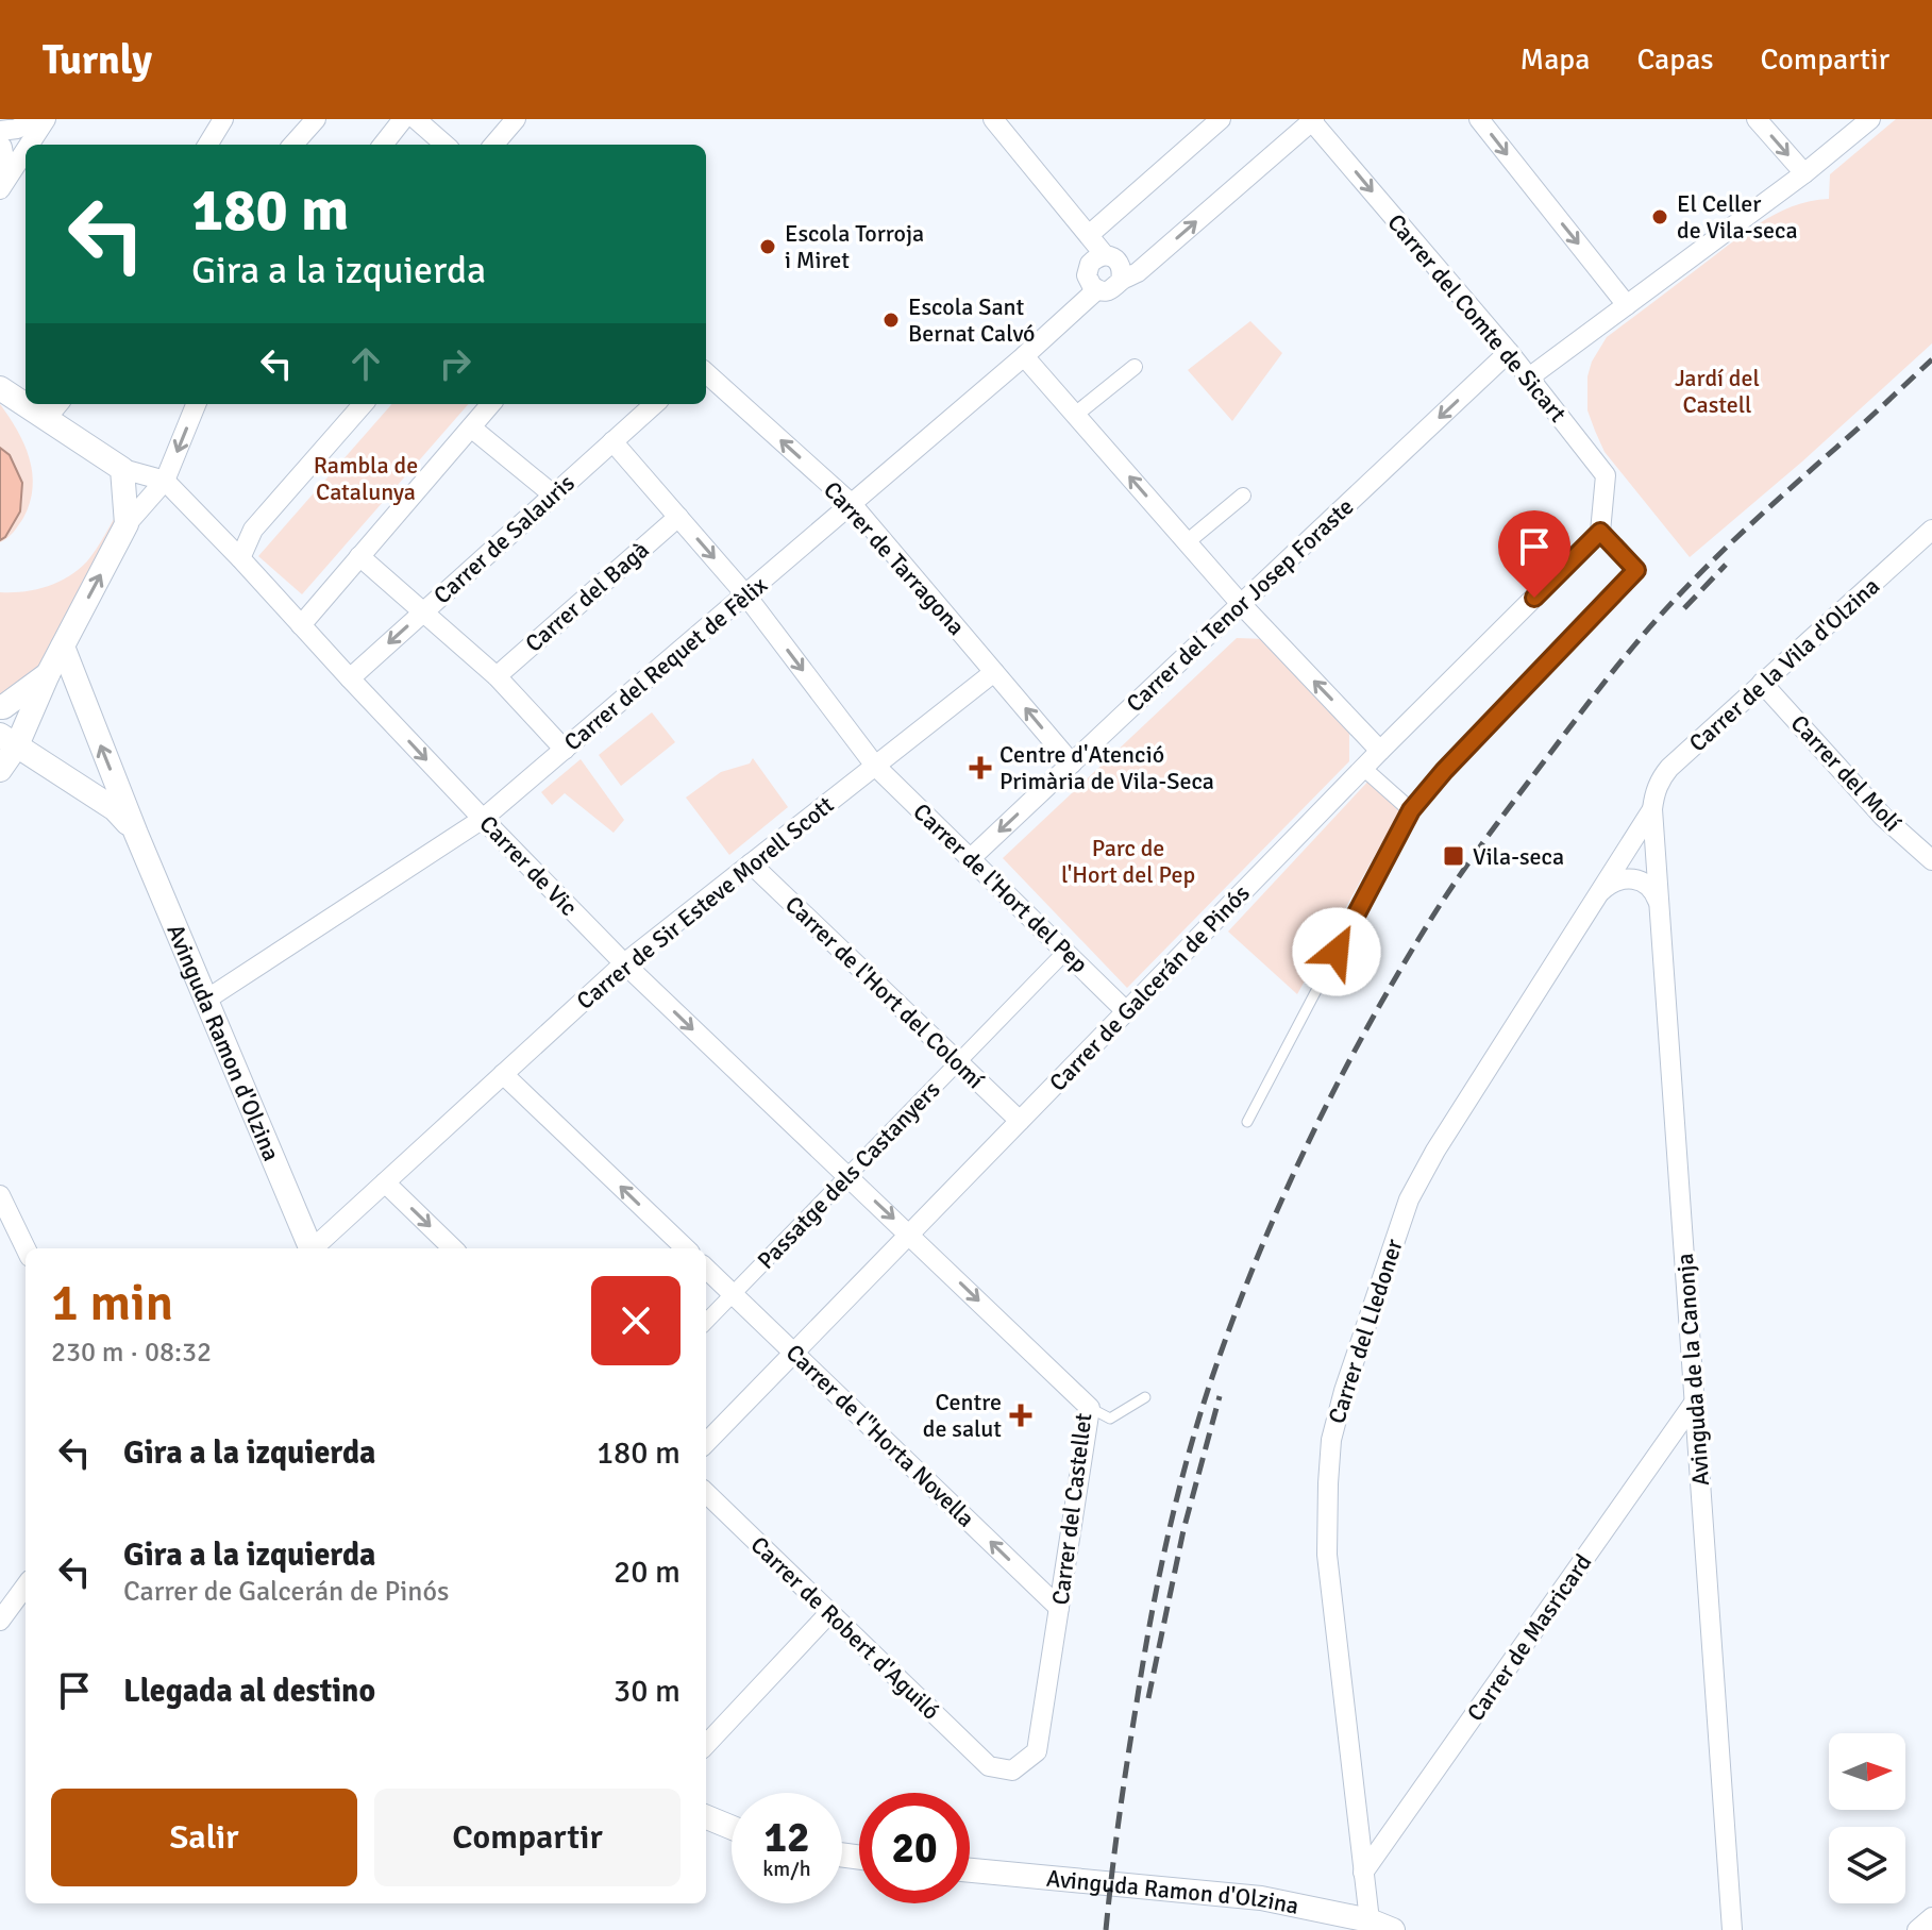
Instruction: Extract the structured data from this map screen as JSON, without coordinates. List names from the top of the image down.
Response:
{
  "streets": {
    "street": [
      "Carrer del Comte de Sicart",
      "Carrer de Salauris",
      "Carrer de Tarragona",
      "Carrer del Bagà",
      "Carrer del Tenor Josep Foraste",
      "Carrer del Requet de Fèlix",
      "Carrer de la Vila d'Olzina",
      "Carrer del Molí",
      "Carrer de Vic",
      "Carrer de l'Hort del Pep",
      "Carrer de Sir Esteve Morell Scott",
      "Carrer de Galcerán de Pinós",
      "Carrer de l'Hort del Colomí",
      "Avinguda Ramon d'Olzina",
      "Passatge dels Castanyers",
      "Carrer del Lledoner",
      "Avinguda de la Canonja",
      "Carrer de l''Horta Novella",
      "Carrer del Castellet",
      "Carrer de Robert d'Aguiló",
      "Carrer de Masricard"
    ]
  },
  "crossings": [
    ["Carrer del Comte de Sicart", "Carrer del Tenor Josep Foraste"],
    ["Carrer del Comte de Sicart", "Carrer de Galcerán de Pinós"],
    ["Carrer de Salauris", "Carrer de Vic"],
    ["Carrer de Salauris", "Carrer de l'Hort del Pep"],
    ["Carrer de Tarragona", "Carrer del Tenor Josep Foraste"],
    ["Carrer de Tarragona", "Carrer del Requet de Fèlix"],
    ["Carrer de Tarragona", "Carrer de Sir Esteve Morell Scott"],
    ["Carrer del Bagà", "Carrer de l'Hort del Pep"],
    ["Carrer del Tenor Josep Foraste", "Carrer de l'Hort del Pep"],
    ["Carrer del Requet de Fèlix", "Carrer de Vic"],
    ["Carrer del Requet de Fèlix", "Carrer de l'Hort del Pep"],
    ["Carrer del Requet de Fèlix", "Avinguda Ramon d'Olzina"],
    ["Carrer de la Vila d'Olzina", "Carrer del Molí"],
    ["Carrer de la Vila d'Olzina", "Carrer del Lledoner"],
    ["Carrer de la Vila d'Olzina", "Avinguda de la Canonja"],
    ["Carrer de Vic", "Carrer de Sir Esteve Morell Scott"],
    ["Carrer de Vic", "Carrer de Galcerán de Pinós"],
    ["Carrer de Vic", "Passatge dels Castanyers"],
    ["Carrer de Vic", "Carrer del Castellet"],
    ["Carrer de l'Hort del Pep", "Carrer de Sir Esteve Morell Scott"],
    ["Carrer de l'Hort del Pep", "Carrer de Galcerán de Pinós"],
    ["Carrer de l'Hort del Pep", "Passatge dels Castanyers"],
    ["Carrer de Sir Esteve Morell Scott", "Carrer de l'Hort del Colomí"],
    ["Carrer de Galcerán de Pinós", "Carrer de l'Hort del Colomí"],
    ["Carrer de Galcerán de Pinós", "Carrer de l''Horta Novella"],
    ["Carrer de Galcerán de Pinós", "Carrer del Castellet"],
    ["Carrer de l'Hort del Colomí", "Passatge dels Castanyers"],
    ["Avinguda Ramon d'Olzina", "Carrer del Lledoner"],
    ["Passatge dels Castanyers", "Carrer de l''Horta Novella"],
    ["Carrer del Lledoner", "Avinguda de la Canonja"],
    ["Carrer del Lledoner", "Carrer de Masricard"],
    ["Avinguda de la Canonja", "Carrer de Masricard"],
    ["Carrer de l''Horta Novella", "Carrer del Castellet"],
    ["Carrer del Castellet", "Carrer de Robert d'Aguiló"]
  ],
  "one_way": [
    "Carrer de Tarragona",
    "Carrer del Tenor Josep Foraste",
    "Carrer de l'Hort del Pep",
    "Carrer de l''Horta Novella",
    "Carrer del Castellet"
  ],
  "parks": ["Jardí del Castell", "Rambla de Catalunya", "Parc de l'Hort del Pep"],
  "places": {
    "other": ["El Celler de Vila-seca", "Escola Torroja i Miret", "Escola Sant Bernat Calvó"],
    "health": ["Centre d'Atenció Primària de Vila-Seca", "Centre de salut"],
    "transit": ["Vila-seca"]
  },
  "north": "right",
  "page": {
    "header": "Turnly",
    "nav": ["Mapa", "Capas", "Compartir"],
    "turn": ["180 m", "Gira a la izquierda"],
    "heading": ["1 min", "230 m · 08:32"],
    "list": [
      {
        "name": "Gira a la izquierda",
        "value": "180 m"
      },
      {
        "name": "Gira a la izquierda",
        "note": "Carrer de Galcerán de Pinós",
        "value": "20 m"
      },
      {
        "name": "Llegada al destino",
        "value": "30 m"
      }
    ],
    "buttons": ["Salir", "Compartir"],
    "speed": "12 km/h",
    "limit": "20"
  }
}
